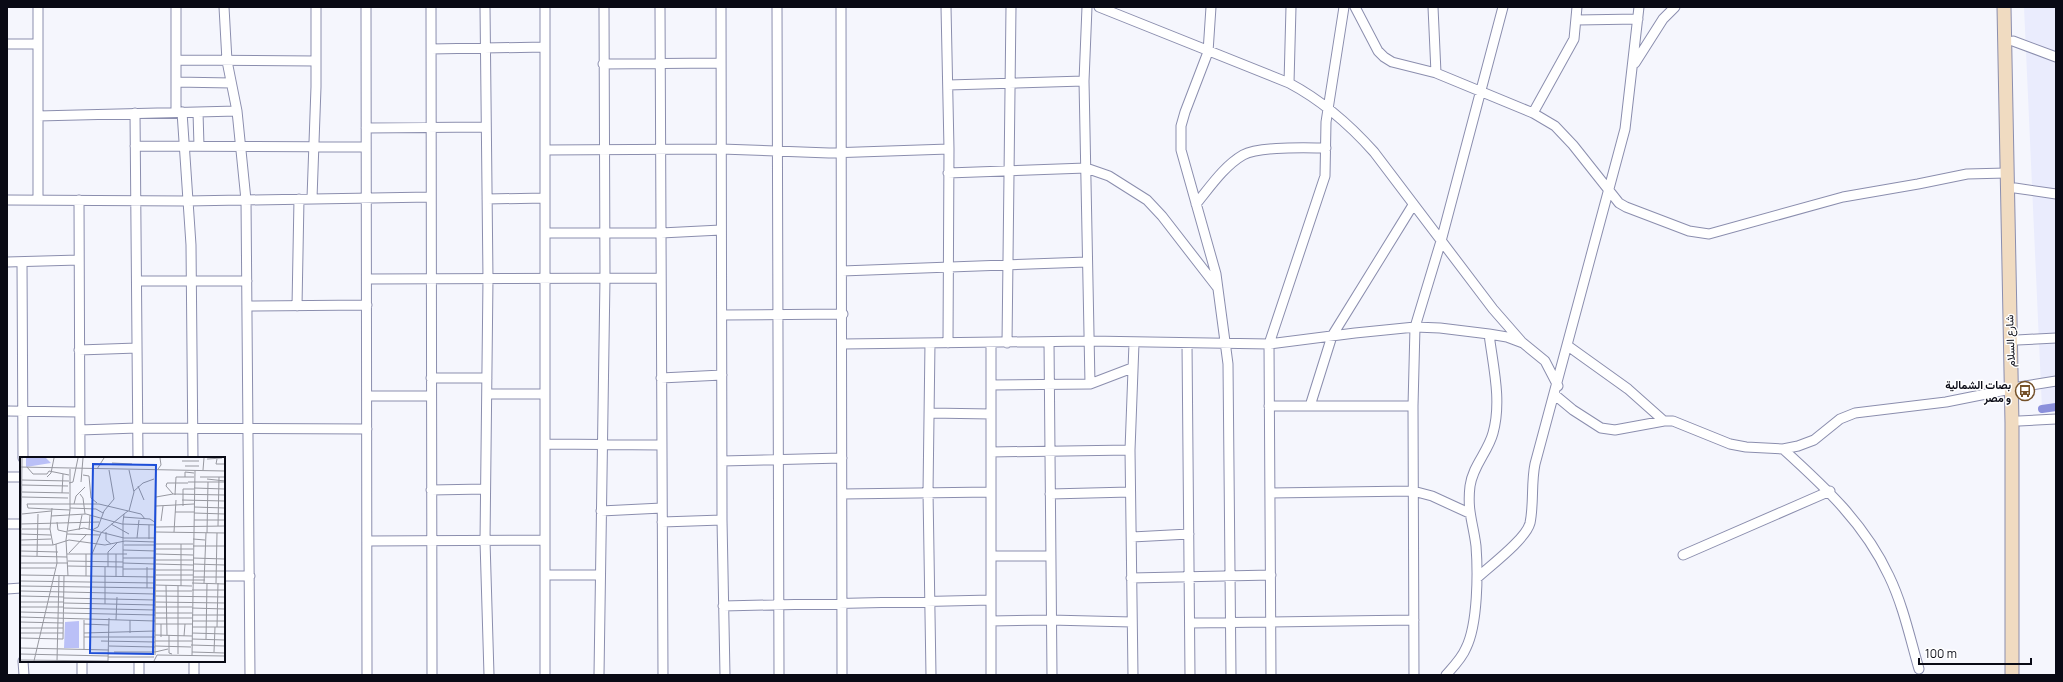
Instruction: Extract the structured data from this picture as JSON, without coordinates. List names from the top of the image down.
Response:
{
  "streets": {
    "main road": ["شارع السلام"]
  },
  "places": {
    "bus stop": ["بصات الشمالية و مصر"]
  },
  "scale_bar": "100 m"
}
